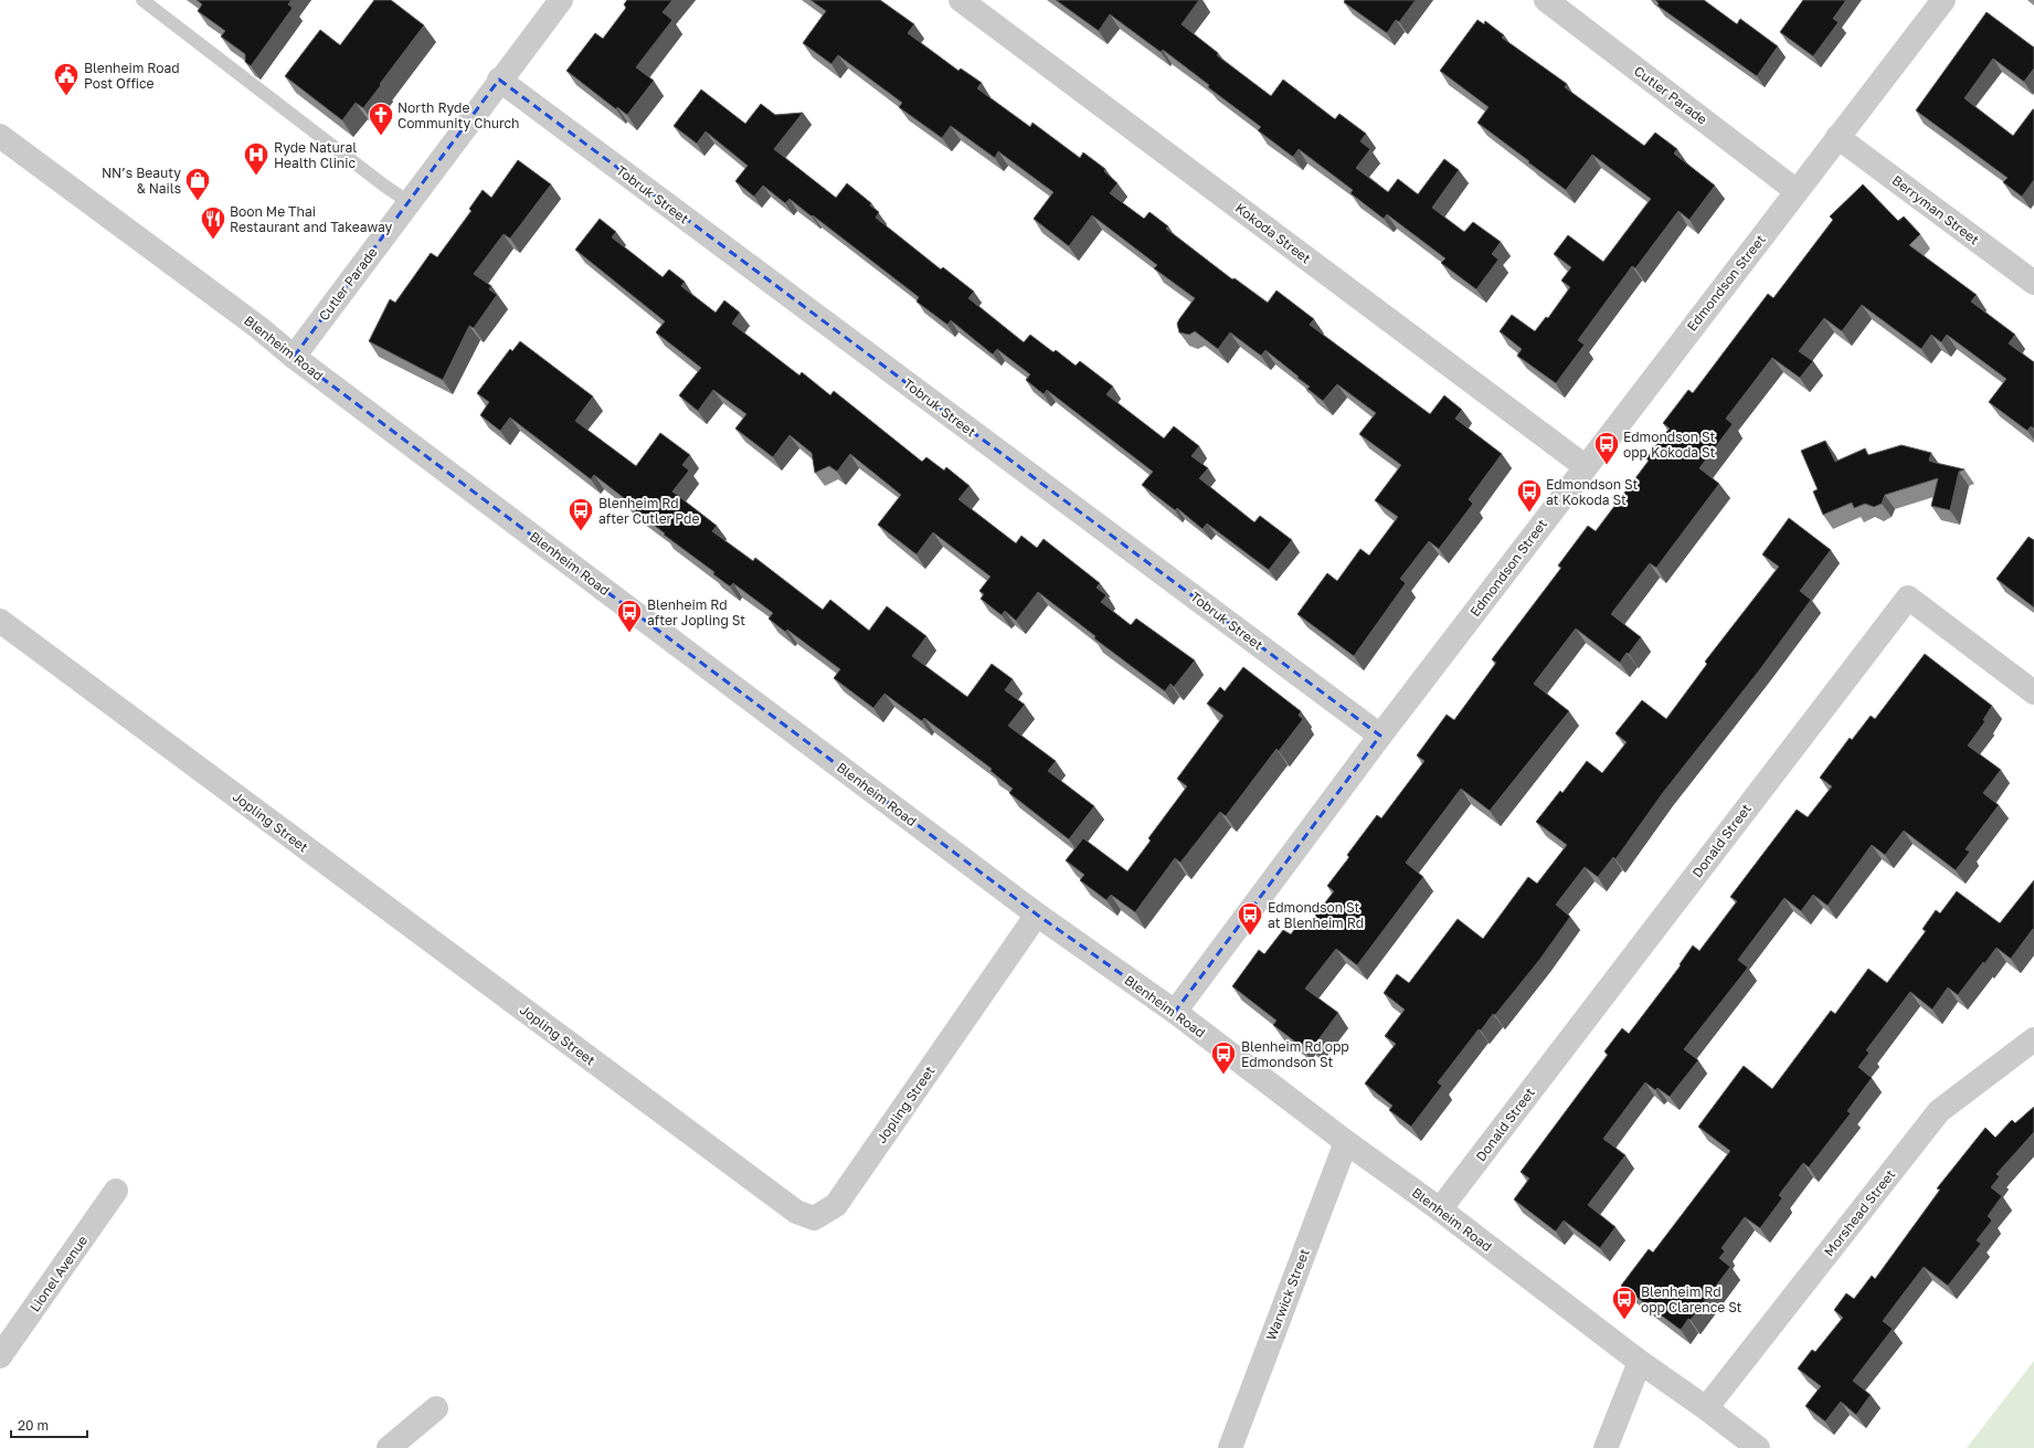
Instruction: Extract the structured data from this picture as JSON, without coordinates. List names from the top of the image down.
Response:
{
  "streets": {
    "street": [
      "Cutler Parade",
      "Tobruk Street",
      "Berryman Street",
      "Kokoda Street",
      "Edmondson Street",
      "Blenheim Road",
      "Jopling Street",
      "Donald Street",
      "Morshead Street",
      "Lionel Avenue",
      "Warwick Street"
    ]
  },
  "crossings": [
    ["Cutler Parade", "Tobruk Street"],
    ["Cutler Parade", "Edmondson Street"],
    ["Cutler Parade", "Blenheim Road"],
    ["Tobruk Street", "Edmondson Street"],
    ["Berryman Street", "Edmondson Street"],
    ["Kokoda Street", "Edmondson Street"],
    ["Edmondson Street", "Blenheim Road"],
    ["Blenheim Road", "Jopling Street"],
    ["Blenheim Road", "Donald Street"],
    ["Blenheim Road", "Morshead Street"],
    ["Blenheim Road", "Warwick Street"]
  ],
  "places": {
    "public building": ["Blenheim Road Post Office"],
    "church": ["North Ryde Community Church"],
    "hospital": ["Ryde Natural Health Clinic"],
    "shop": ["NN’s Beauty & Nails"],
    "restaurant": ["Boon Me Thai Restaurant and Takeaway"],
    "bus stop": [
      "Edmondson St opp Kokoda St",
      "Edmondson St at Kokoda St",
      "Blenheim Rd after Cutler Pde",
      "Blenheim Rd after Jopling St",
      "Edmondson St at Blenheim Rd",
      "Blenheim Rd opp Edmondson St",
      "Blenheim Rd opp Clarence St"
    ]
  },
  "scale_bar": "20 m"
}
